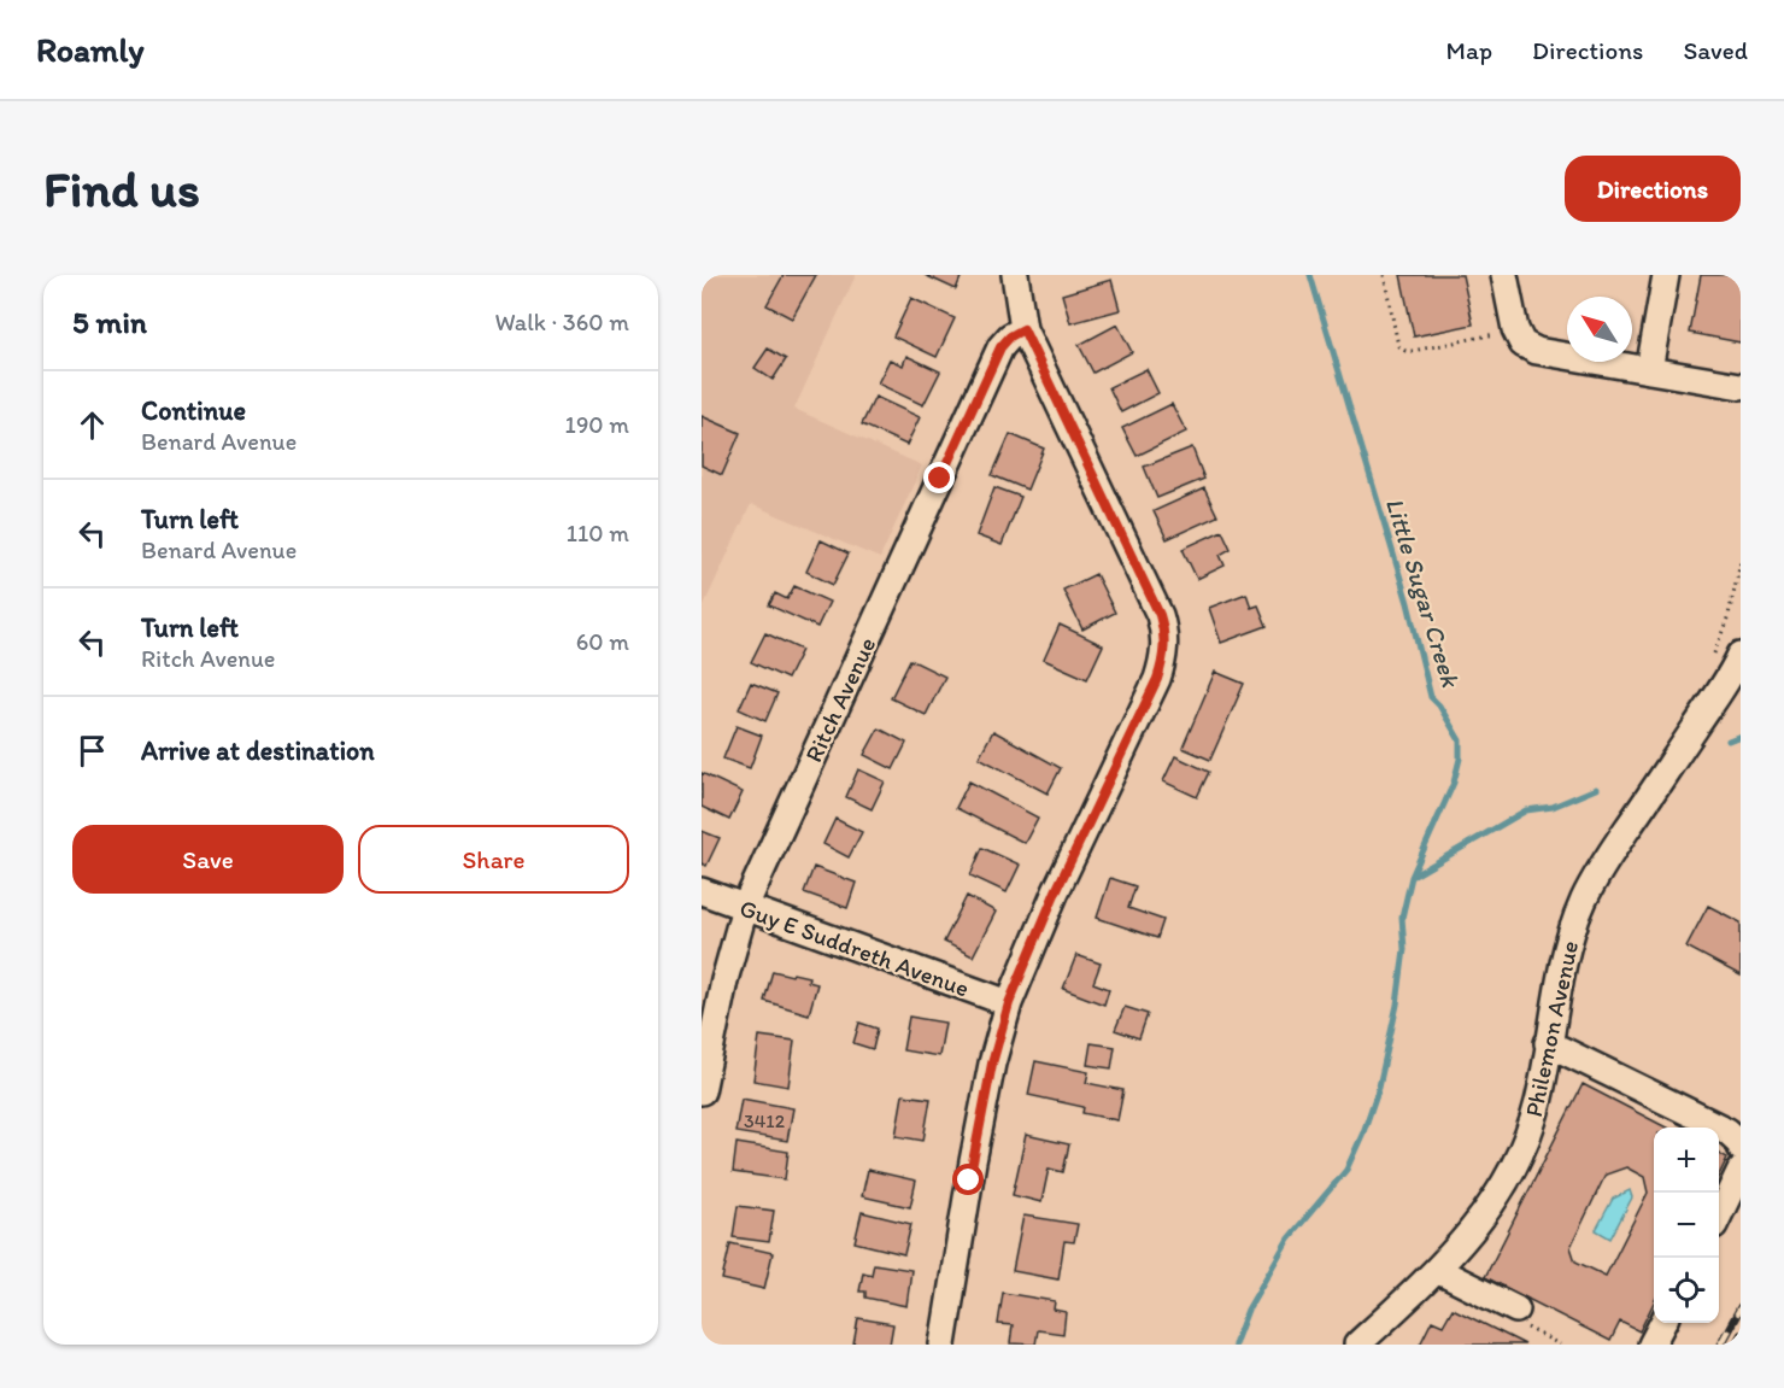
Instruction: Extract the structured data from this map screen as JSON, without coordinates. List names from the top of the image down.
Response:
{
  "streets": {
    "street": ["Ritch Avenue", "Guy E Suddreth Avenue", "Philemon Avenue"]
  },
  "crossings": [
    ["Ritch Avenue", "Guy E Suddreth Avenue"]
  ],
  "water": ["Little Sugar Creek"],
  "house_numbers": ["3412"],
  "north": "top left",
  "page": {
    "header": "Roamly",
    "nav": ["Map", "Directions", "Saved"],
    "buttons": [
      "Directions",
      ["Save", "Share"]
    ],
    "title": "Find us",
    "heading": ["5 min", "Walk · 360 m"],
    "list": [
      ["Continue", "Benard Avenue", "190 m"],
      ["Turn left", "Benard Avenue", "110 m"],
      ["Turn left", "Ritch Avenue", "60 m"],
      "Arrive at destination"
    ],
    "map_buttons": ["+", "−"]
  }
}
